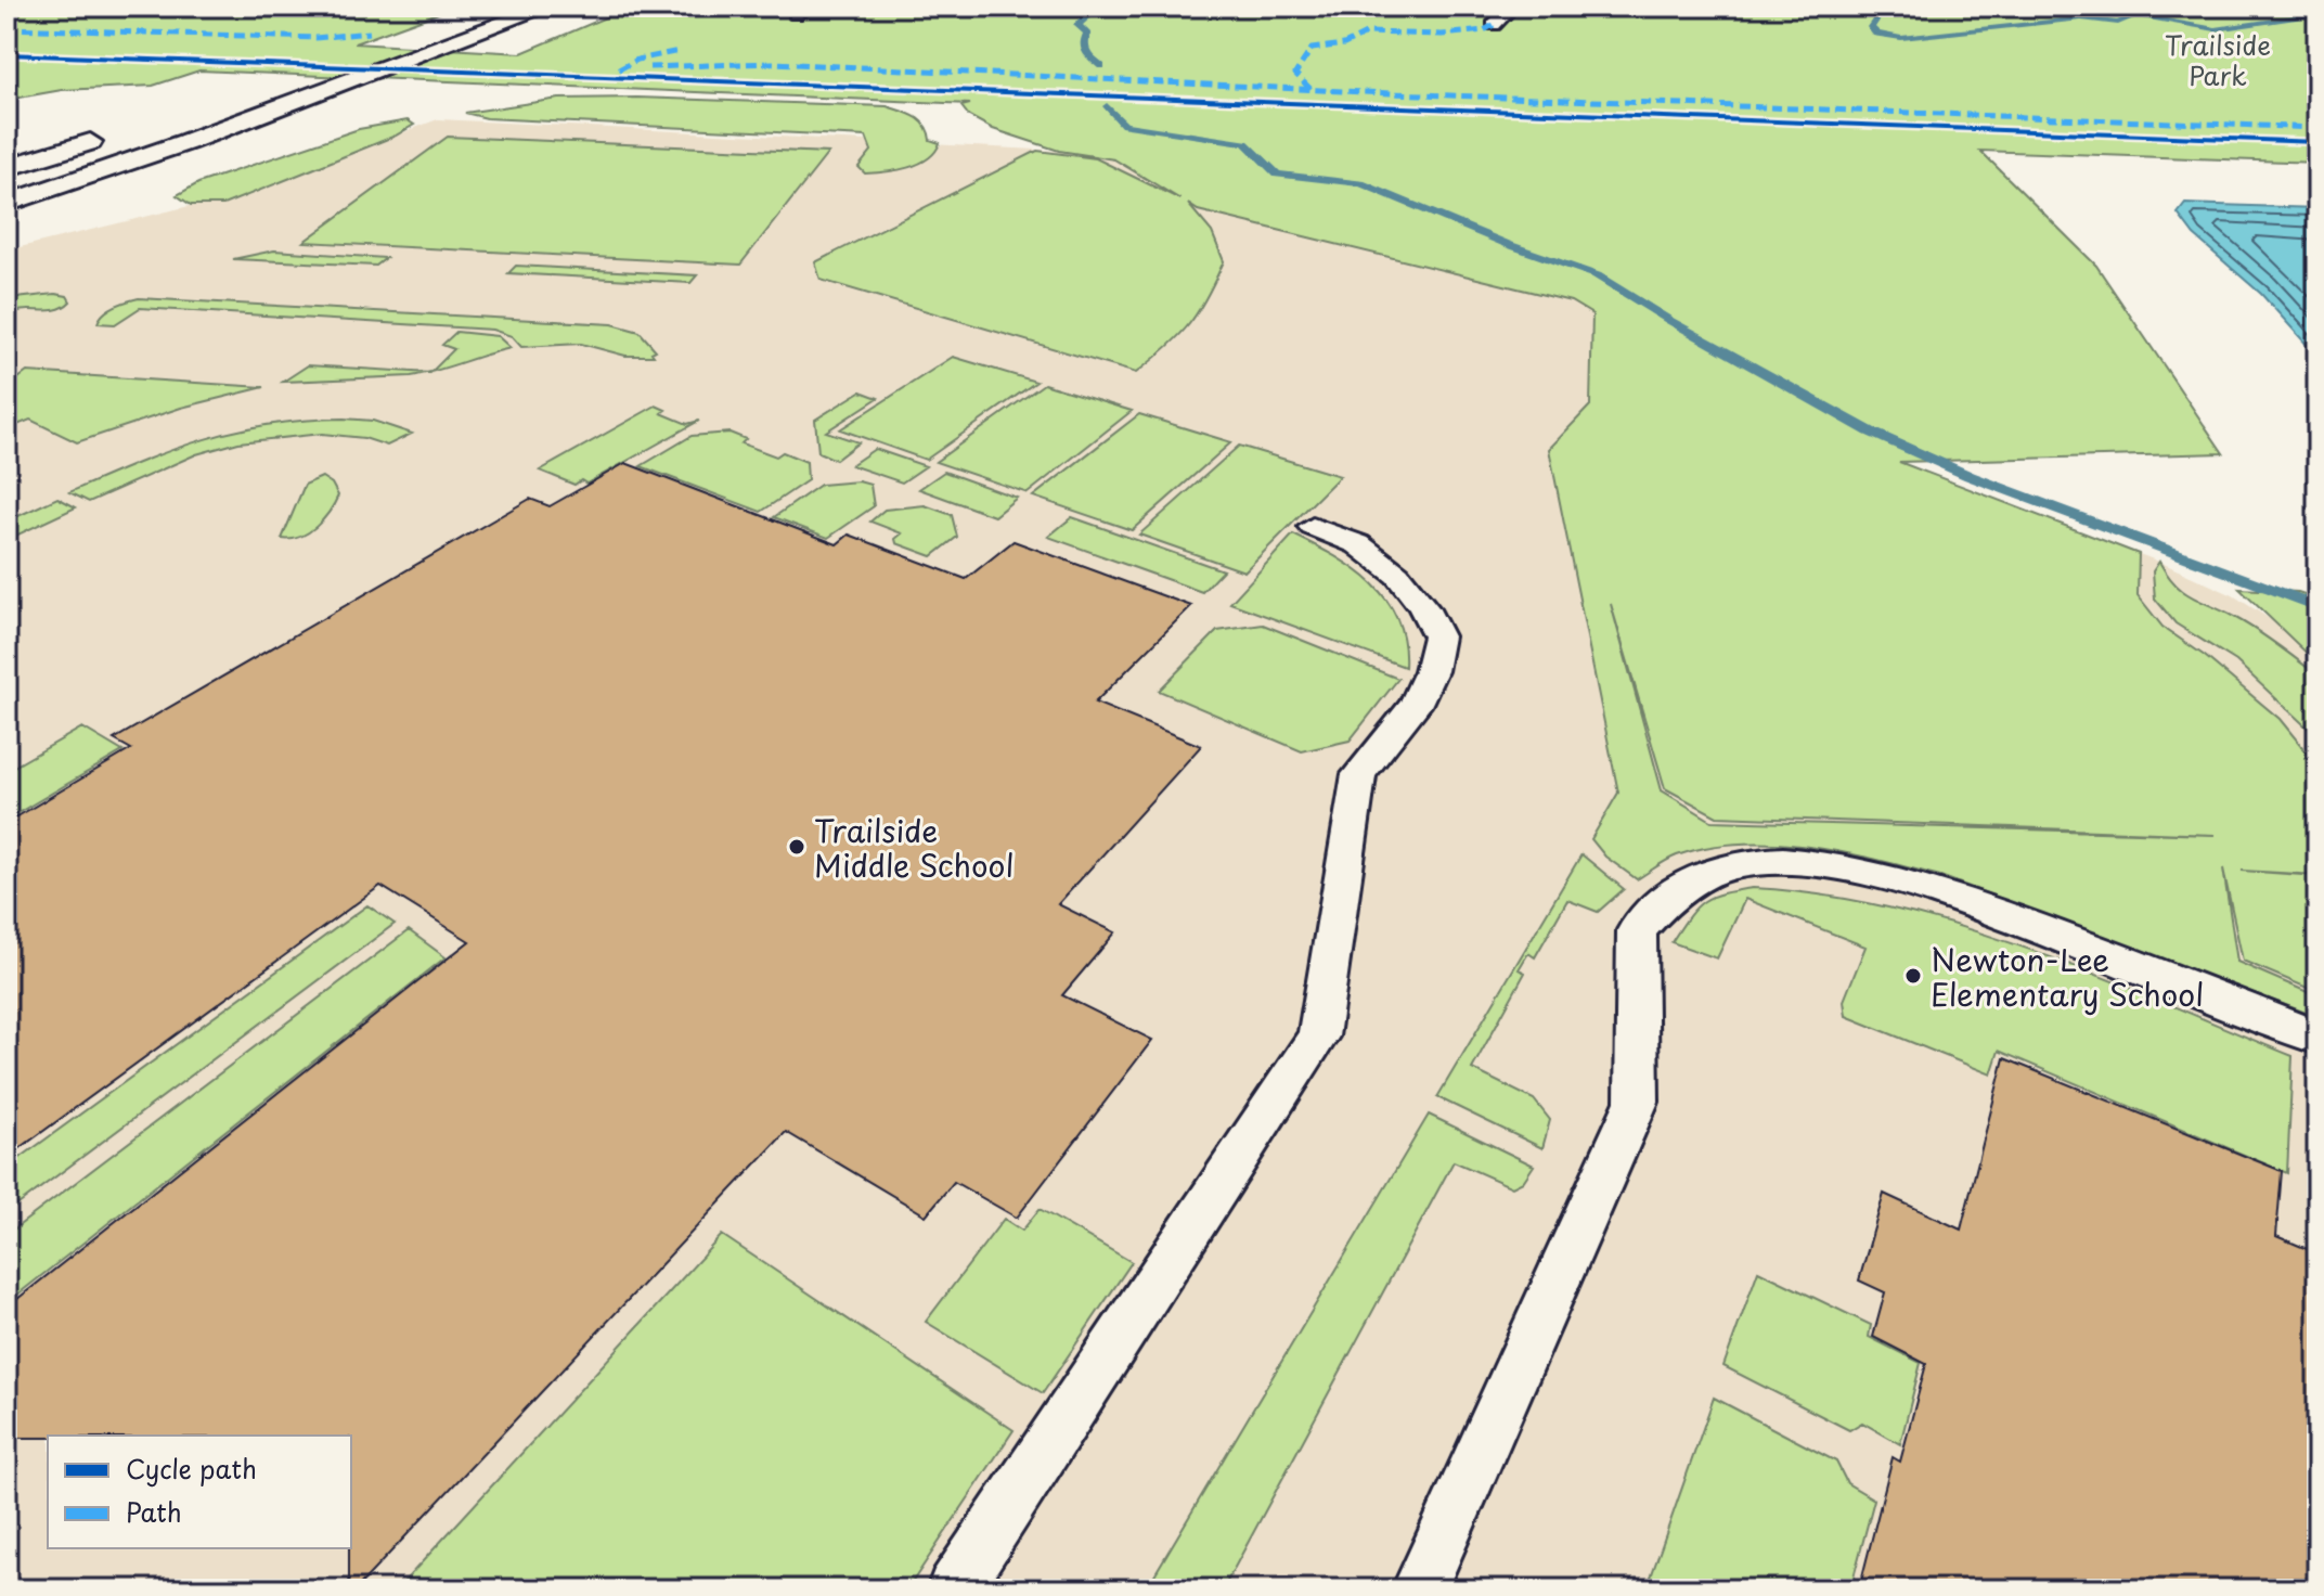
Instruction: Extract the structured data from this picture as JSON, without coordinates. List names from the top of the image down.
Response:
{
  "parks": ["Trailside Park"],
  "places": ["Trailside Middle School", "Newton-Lee Elementary School"],
  "legend": ["Cycle path", "Path"]
}
